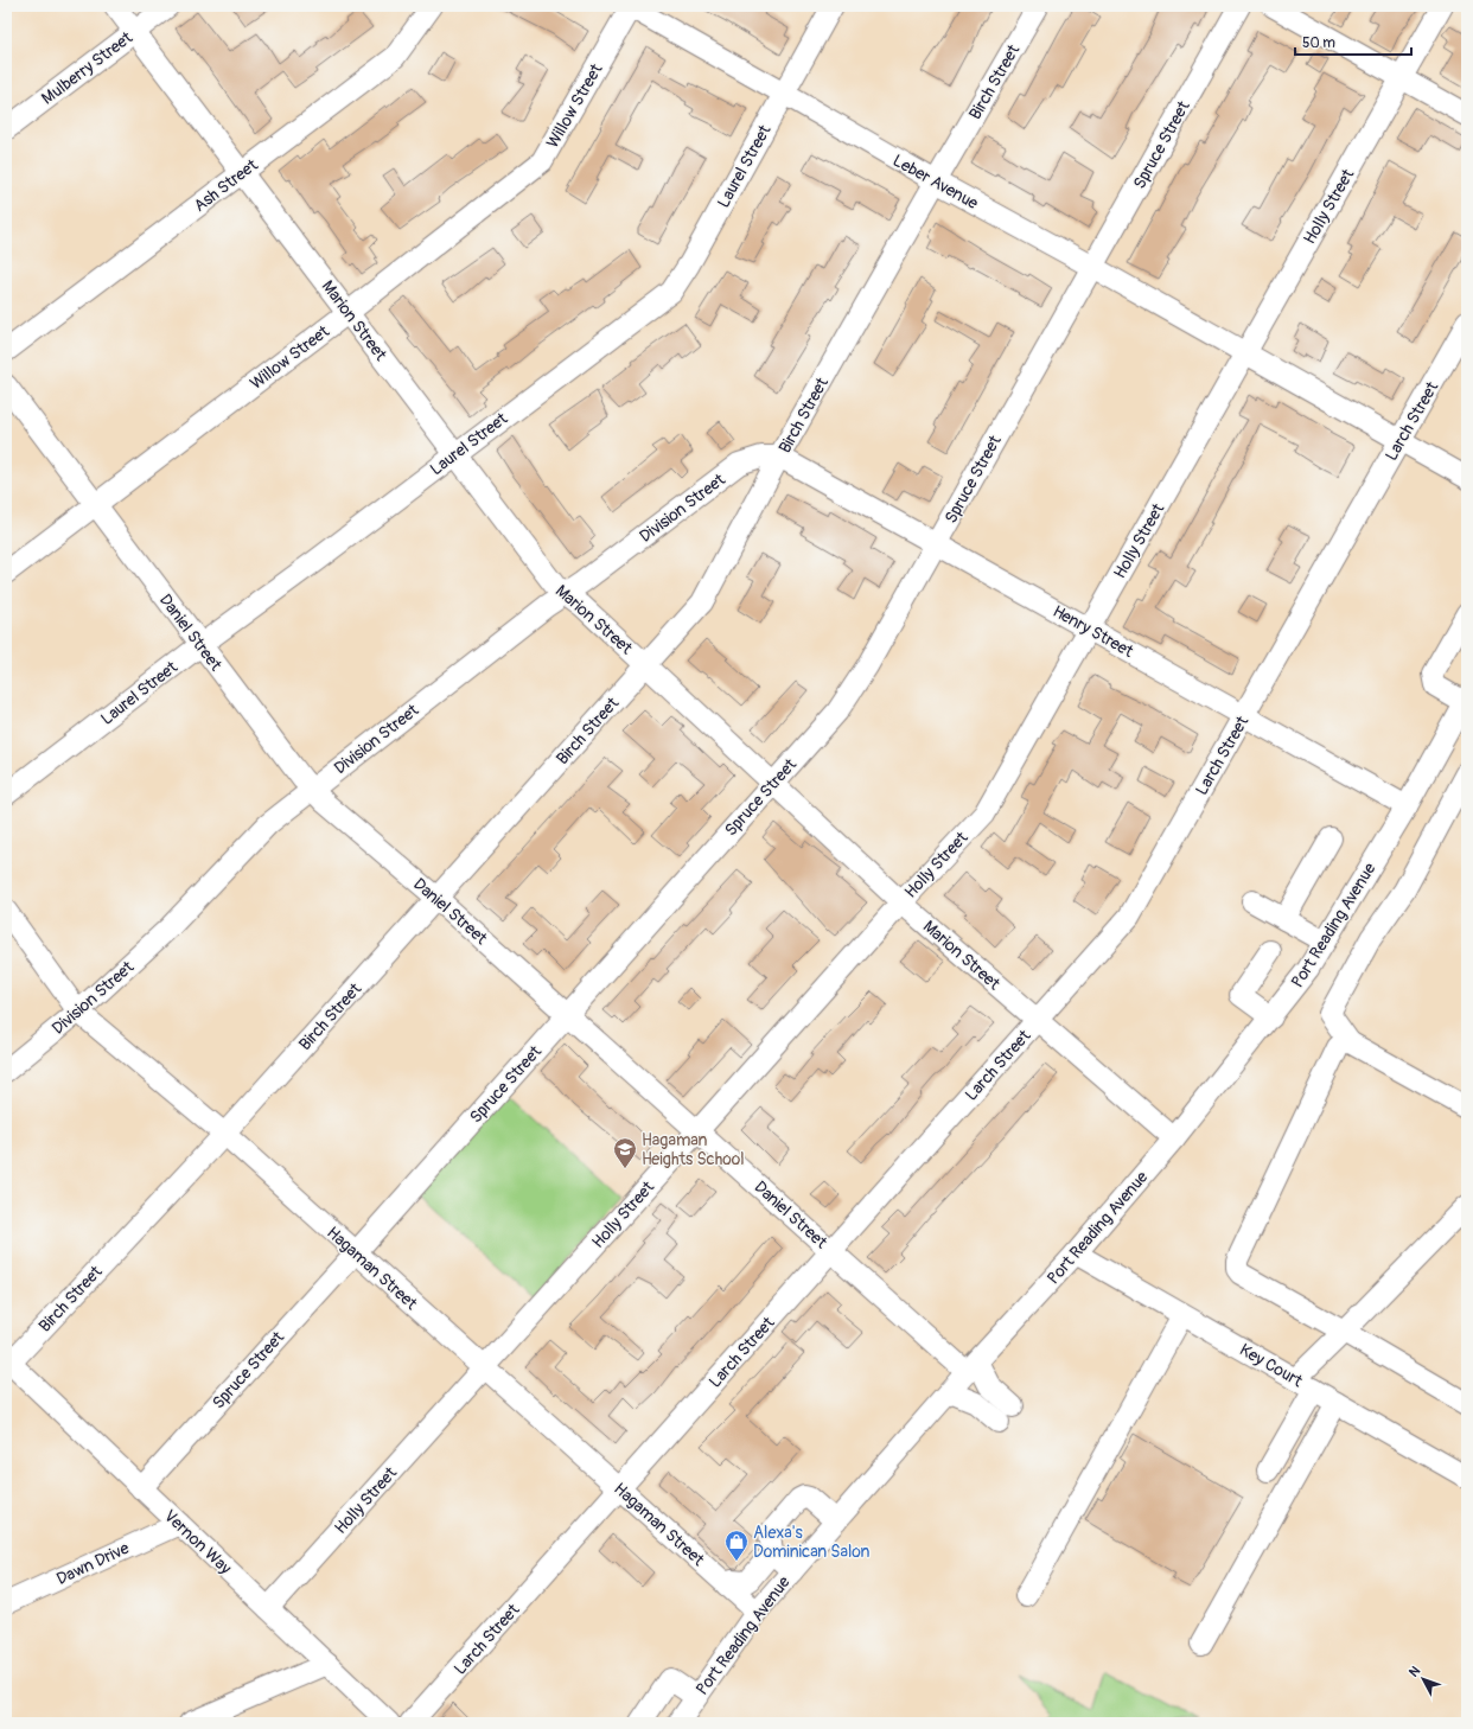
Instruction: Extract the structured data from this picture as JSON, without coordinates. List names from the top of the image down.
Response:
{
  "streets": {
    "street": [
      "Mulberry Street",
      "Birch Street",
      "Willow Street",
      "Spruce Street",
      "Laurel Street",
      "Leber Avenue",
      "Ash Street",
      "Holly Street",
      "Marion Street",
      "Larch Street",
      "Division Street",
      "Henry Street",
      "Daniel Street",
      "Port Reading Avenue",
      "Hagaman Street",
      "Key Court",
      "Vernon Way",
      "Dawn Drive"
    ]
  },
  "crossings": [
    ["Mulberry Street", "Marion Street"],
    ["Birch Street", "Leber Avenue"],
    ["Birch Street", "Marion Street"],
    ["Birch Street", "Division Street"],
    ["Birch Street", "Henry Street"],
    ["Birch Street", "Daniel Street"],
    ["Birch Street", "Hagaman Street"],
    ["Birch Street", "Vernon Way"],
    ["Willow Street", "Leber Avenue"],
    ["Willow Street", "Marion Street"],
    ["Willow Street", "Daniel Street"],
    ["Spruce Street", "Leber Avenue"],
    ["Spruce Street", "Marion Street"],
    ["Spruce Street", "Henry Street"],
    ["Spruce Street", "Daniel Street"],
    ["Spruce Street", "Hagaman Street"],
    ["Spruce Street", "Vernon Way"],
    ["Laurel Street", "Leber Avenue"],
    ["Laurel Street", "Marion Street"],
    ["Laurel Street", "Daniel Street"],
    ["Leber Avenue", "Holly Street"],
    ["Leber Avenue", "Larch Street"],
    ["Ash Street", "Marion Street"],
    ["Holly Street", "Marion Street"],
    ["Holly Street", "Henry Street"],
    ["Holly Street", "Daniel Street"],
    ["Holly Street", "Hagaman Street"],
    ["Holly Street", "Vernon Way"],
    ["Marion Street", "Larch Street"],
    ["Marion Street", "Division Street"],
    ["Marion Street", "Port Reading Avenue"],
    ["Larch Street", "Henry Street"],
    ["Larch Street", "Daniel Street"],
    ["Larch Street", "Hagaman Street"],
    ["Division Street", "Henry Street"],
    ["Division Street", "Daniel Street"],
    ["Division Street", "Hagaman Street"],
    ["Henry Street", "Port Reading Avenue"],
    ["Daniel Street", "Port Reading Avenue"],
    ["Port Reading Avenue", "Hagaman Street"],
    ["Port Reading Avenue", "Key Court"],
    ["Vernon Way", "Dawn Drive"]
  ],
  "places": {
    "school or university": ["Hagaman Heights School"],
    "shop": ["Alexa's Dominican Salon"]
  },
  "scale_bar": "50 m",
  "north": "top left"
}
